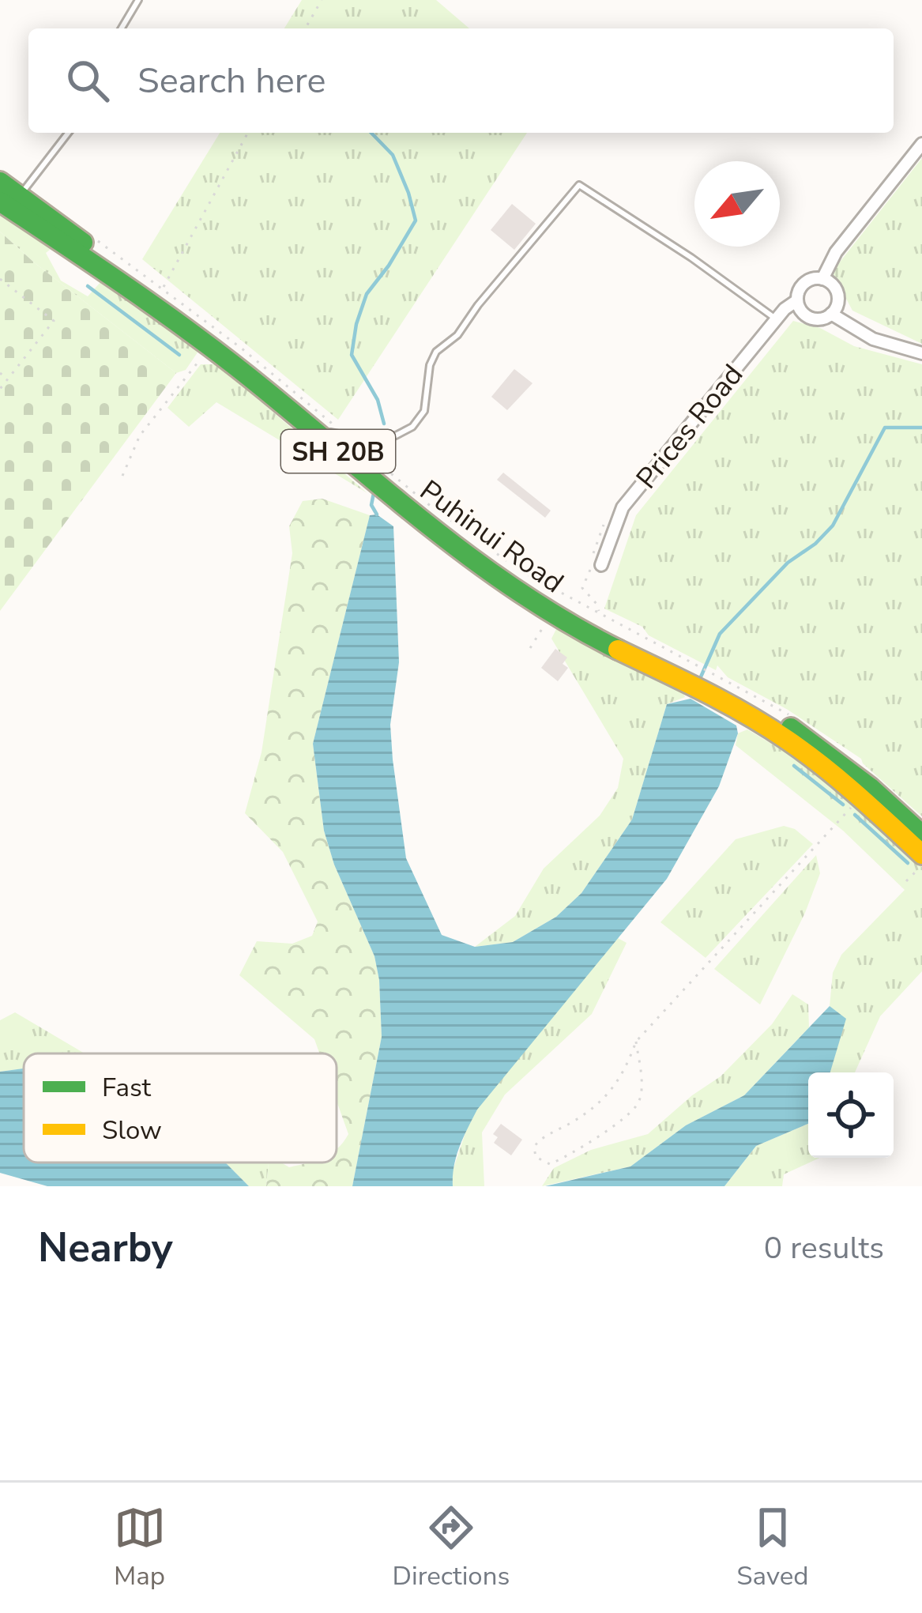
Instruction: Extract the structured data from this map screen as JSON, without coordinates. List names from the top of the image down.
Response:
{
  "streets": {
    "highway": ["SH 20B", "Puhinui Road"],
    "street": ["Prices Road"]
  },
  "legend": ["Fast", "Slow"],
  "north": "bottom left",
  "page": {
    "search": "Search here",
    "heading": ["Nearby", "0 results"],
    "nav": ["Map", "Directions", "Saved"]
  }
}
